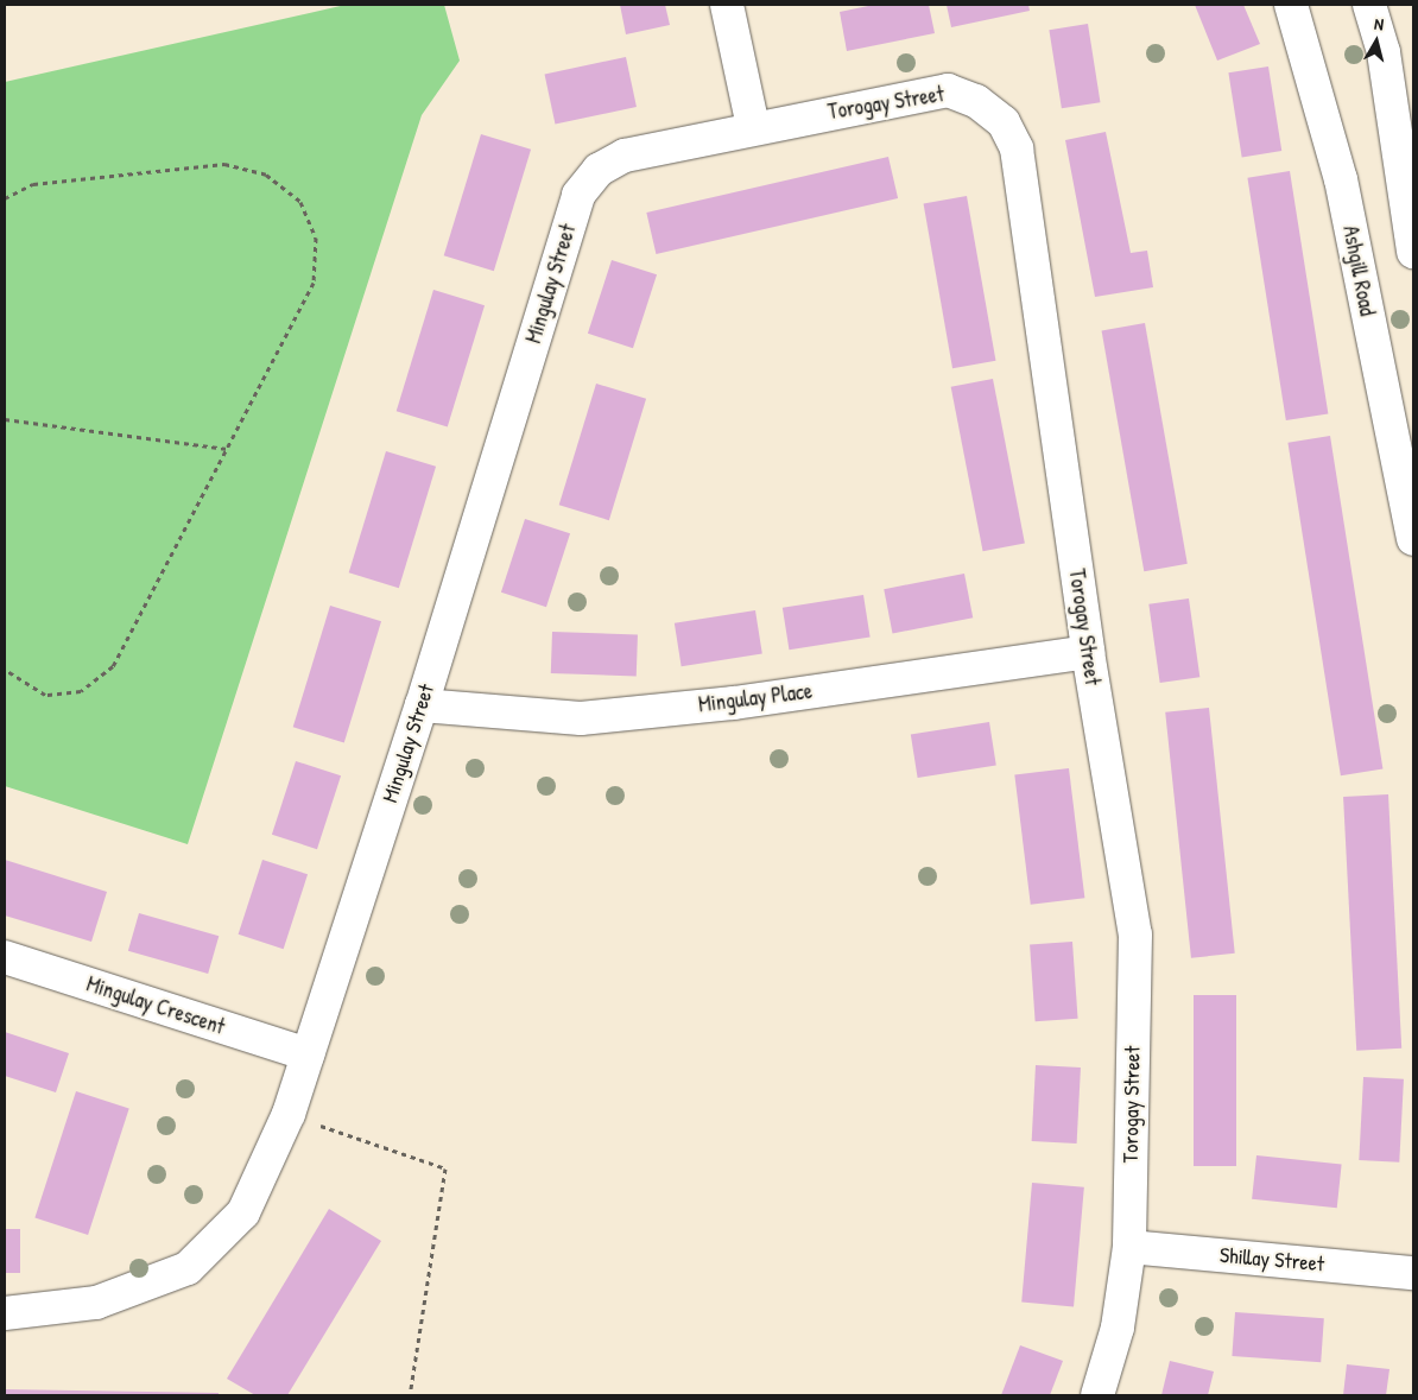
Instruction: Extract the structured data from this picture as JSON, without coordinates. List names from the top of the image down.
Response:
{
  "streets": {
    "street": [
      "Torogay Street",
      "Ashgill Road",
      "Mingulay Street",
      "Mingulay Place",
      "Mingulay Crescent",
      "Shillay Street"
    ]
  },
  "crossings": [
    ["Torogay Street", "Mingulay Street"],
    ["Torogay Street", "Mingulay Place"],
    ["Torogay Street", "Shillay Street"],
    ["Mingulay Street", "Mingulay Place"],
    ["Mingulay Street", "Mingulay Crescent"]
  ],
  "north": "top"
}
